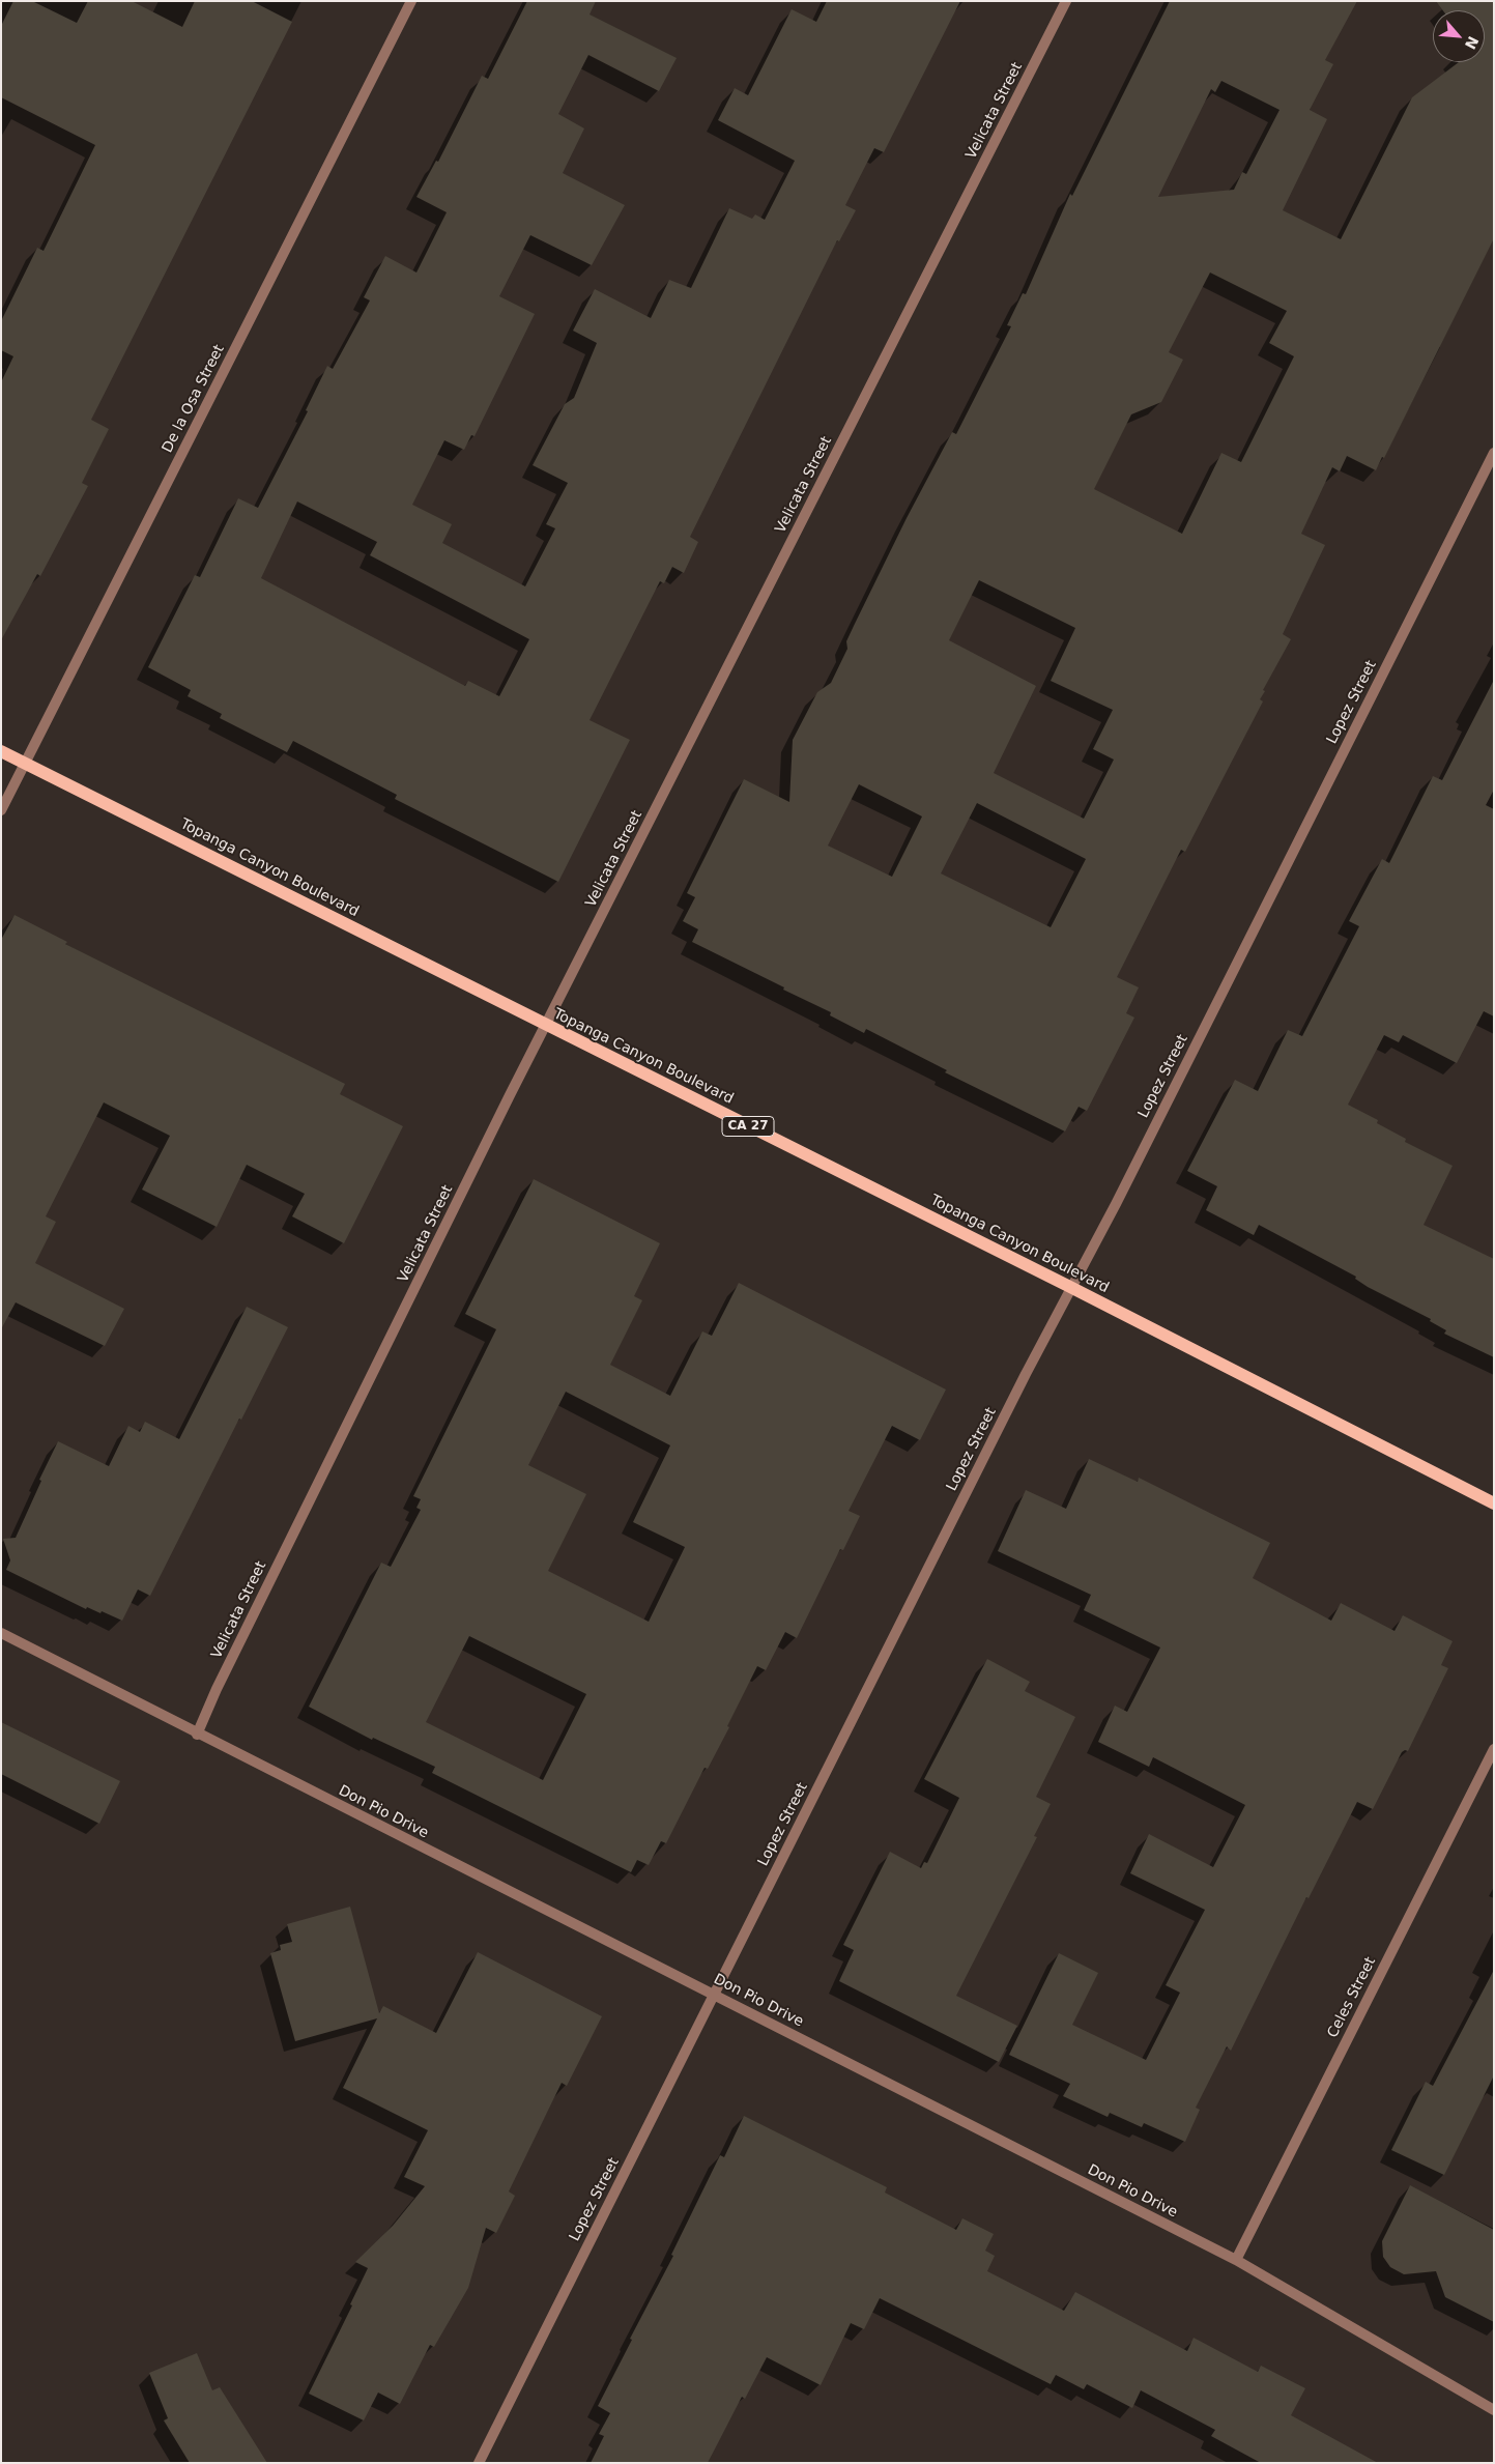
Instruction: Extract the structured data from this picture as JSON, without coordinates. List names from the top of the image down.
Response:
{
  "streets": {
    "main road": ["Topanga Canyon Boulevard", "CA 27"],
    "street": [
      "Velicata Street",
      "De la Osa Street",
      "Lopez Street",
      "Don Pio Drive",
      "Celes Street"
    ]
  },
  "crossings": [
    ["Velicata Street", "Topanga Canyon Boulevard"],
    ["Velicata Street", "Don Pio Drive"],
    ["De la Osa Street", "Topanga Canyon Boulevard"],
    ["Lopez Street", "Topanga Canyon Boulevard"],
    ["Lopez Street", "Don Pio Drive"],
    ["Don Pio Drive", "Celes Street"]
  ],
  "north": "bottom right"
}
